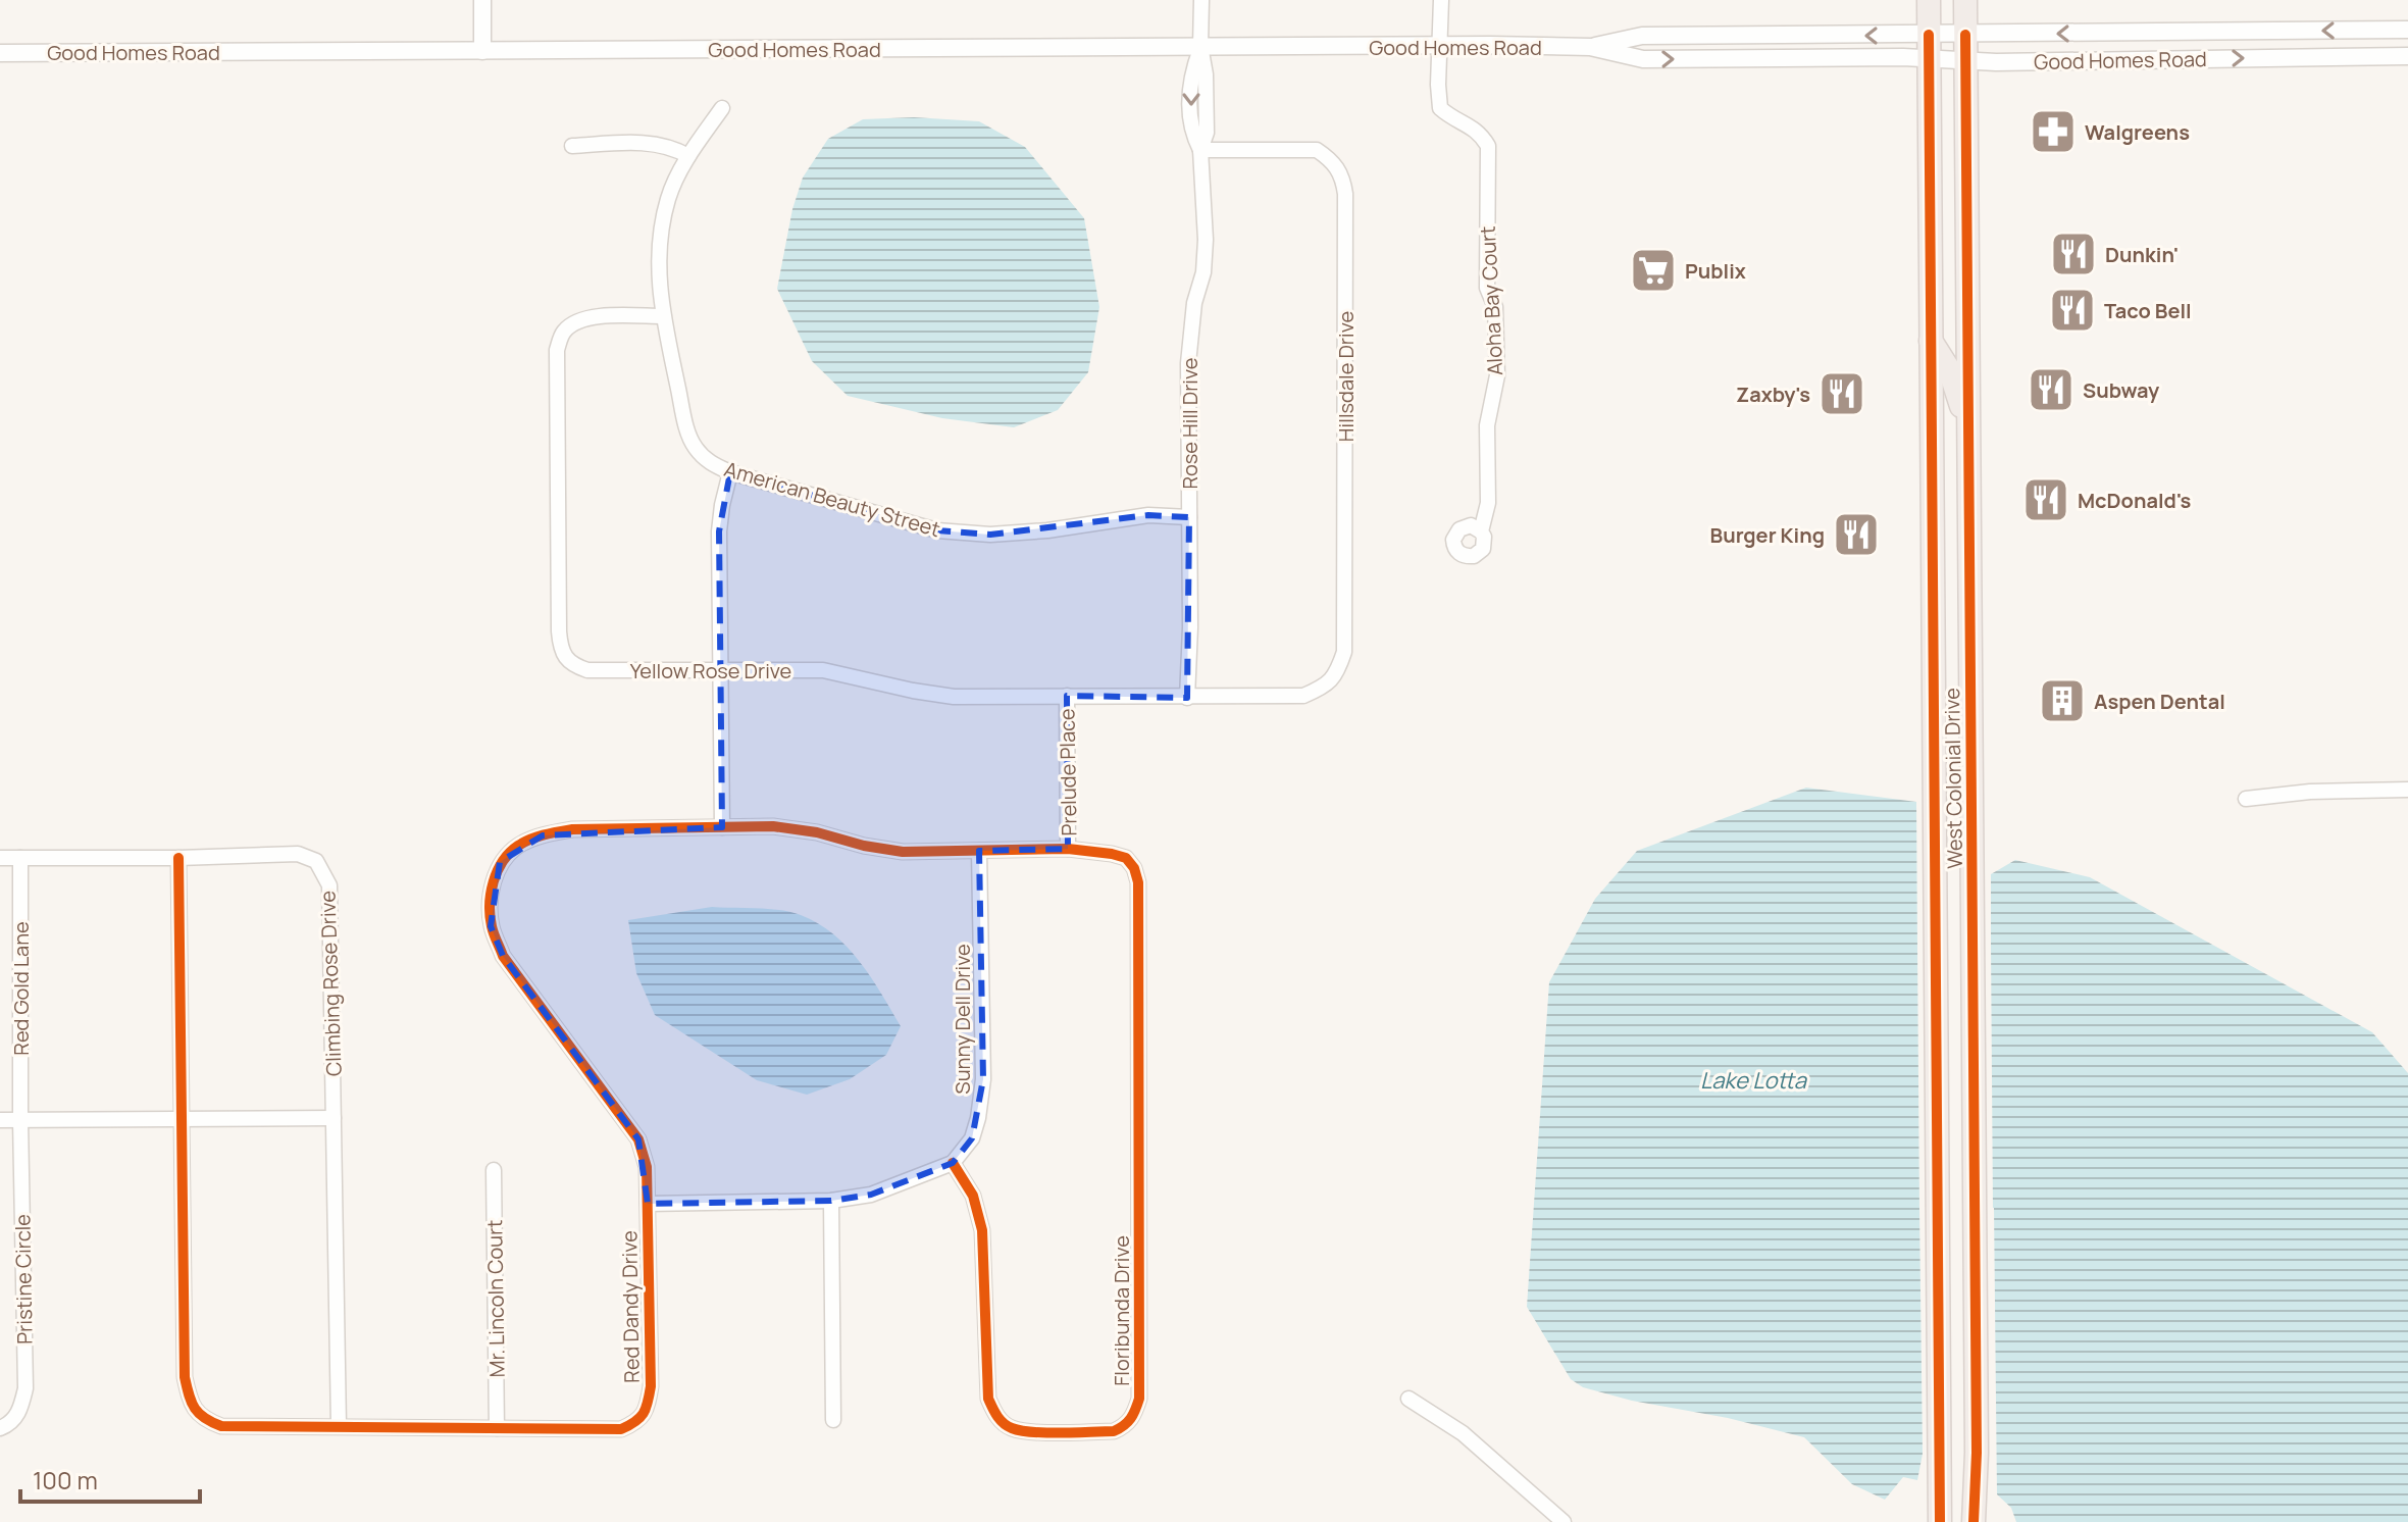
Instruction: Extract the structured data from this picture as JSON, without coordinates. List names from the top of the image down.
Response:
{
  "streets": {
    "highway": ["West Colonial Drive"],
    "street": [
      "Good Homes Road",
      "Aloha Bay Court",
      "Hillsdale Drive",
      "Rose Hill Drive",
      "American Beauty Street",
      "Yellow Rose Drive",
      "Prelude Place",
      "Climbing Rose Drive",
      "Red Gold Lane",
      "Sunny Dell Drive",
      "Pristine Circle",
      "Mr. Lincoln Court",
      "Red Dandy Drive",
      "Floribunda Drive"
    ]
  },
  "crossings": [
    ["Good Homes Road", "Aloha Bay Court"],
    ["Good Homes Road", "Rose Hill Drive"],
    ["Good Homes Road", "West Colonial Drive"],
    ["Hillsdale Drive", "Rose Hill Drive"],
    ["Hillsdale Drive", "Yellow Rose Drive"],
    ["Rose Hill Drive", "American Beauty Street"],
    ["Rose Hill Drive", "Yellow Rose Drive"],
    ["American Beauty Street", "Yellow Rose Drive"],
    ["Yellow Rose Drive", "Prelude Place"],
    ["Prelude Place", "Red Dandy Drive"],
    ["Prelude Place", "Floribunda Drive"],
    ["Climbing Rose Drive", "Red Gold Lane"],
    ["Climbing Rose Drive", "Red Dandy Drive"],
    ["Red Gold Lane", "Pristine Circle"],
    ["Sunny Dell Drive", "Red Dandy Drive"],
    ["Sunny Dell Drive", "Floribunda Drive"],
    ["Mr. Lincoln Court", "Red Dandy Drive"],
    ["Red Dandy Drive", "Floribunda Drive"]
  ],
  "water": ["Lake Lotta"],
  "places": {
    "pharmacy": ["Walgreens"],
    "restaurant": [
      "Dunkin'",
      "Taco Bell",
      "Subway",
      "Zaxby's",
      "McDonald's",
      "Burger King"
    ],
    "supermarket": ["Publix"],
    "building": ["Aspen Dental"]
  },
  "scale_bar": "100 m"
}
